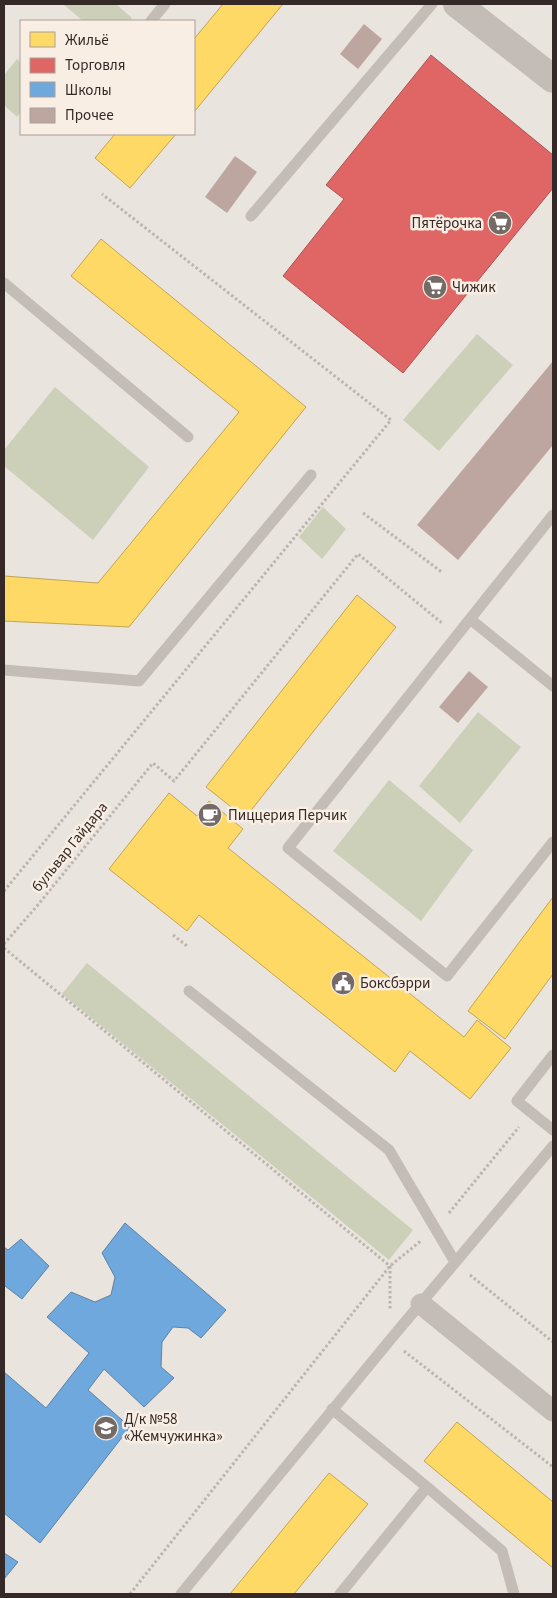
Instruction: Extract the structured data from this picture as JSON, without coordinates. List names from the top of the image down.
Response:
{
  "streets": {
    "path": ["бульвар Гайдара"]
  },
  "places": {
    "supermarket": ["Пятёрочка", "Чижик"],
    "cafe": ["Пиццерия Перчик"],
    "public building": ["Боксбэрри"],
    "school or university": ["Д/к №58 «Жемчужинка»"]
  },
  "legend": [
    "Жильё",
    "Торговля",
    "Школы",
    "Прочее"
  ]
}
